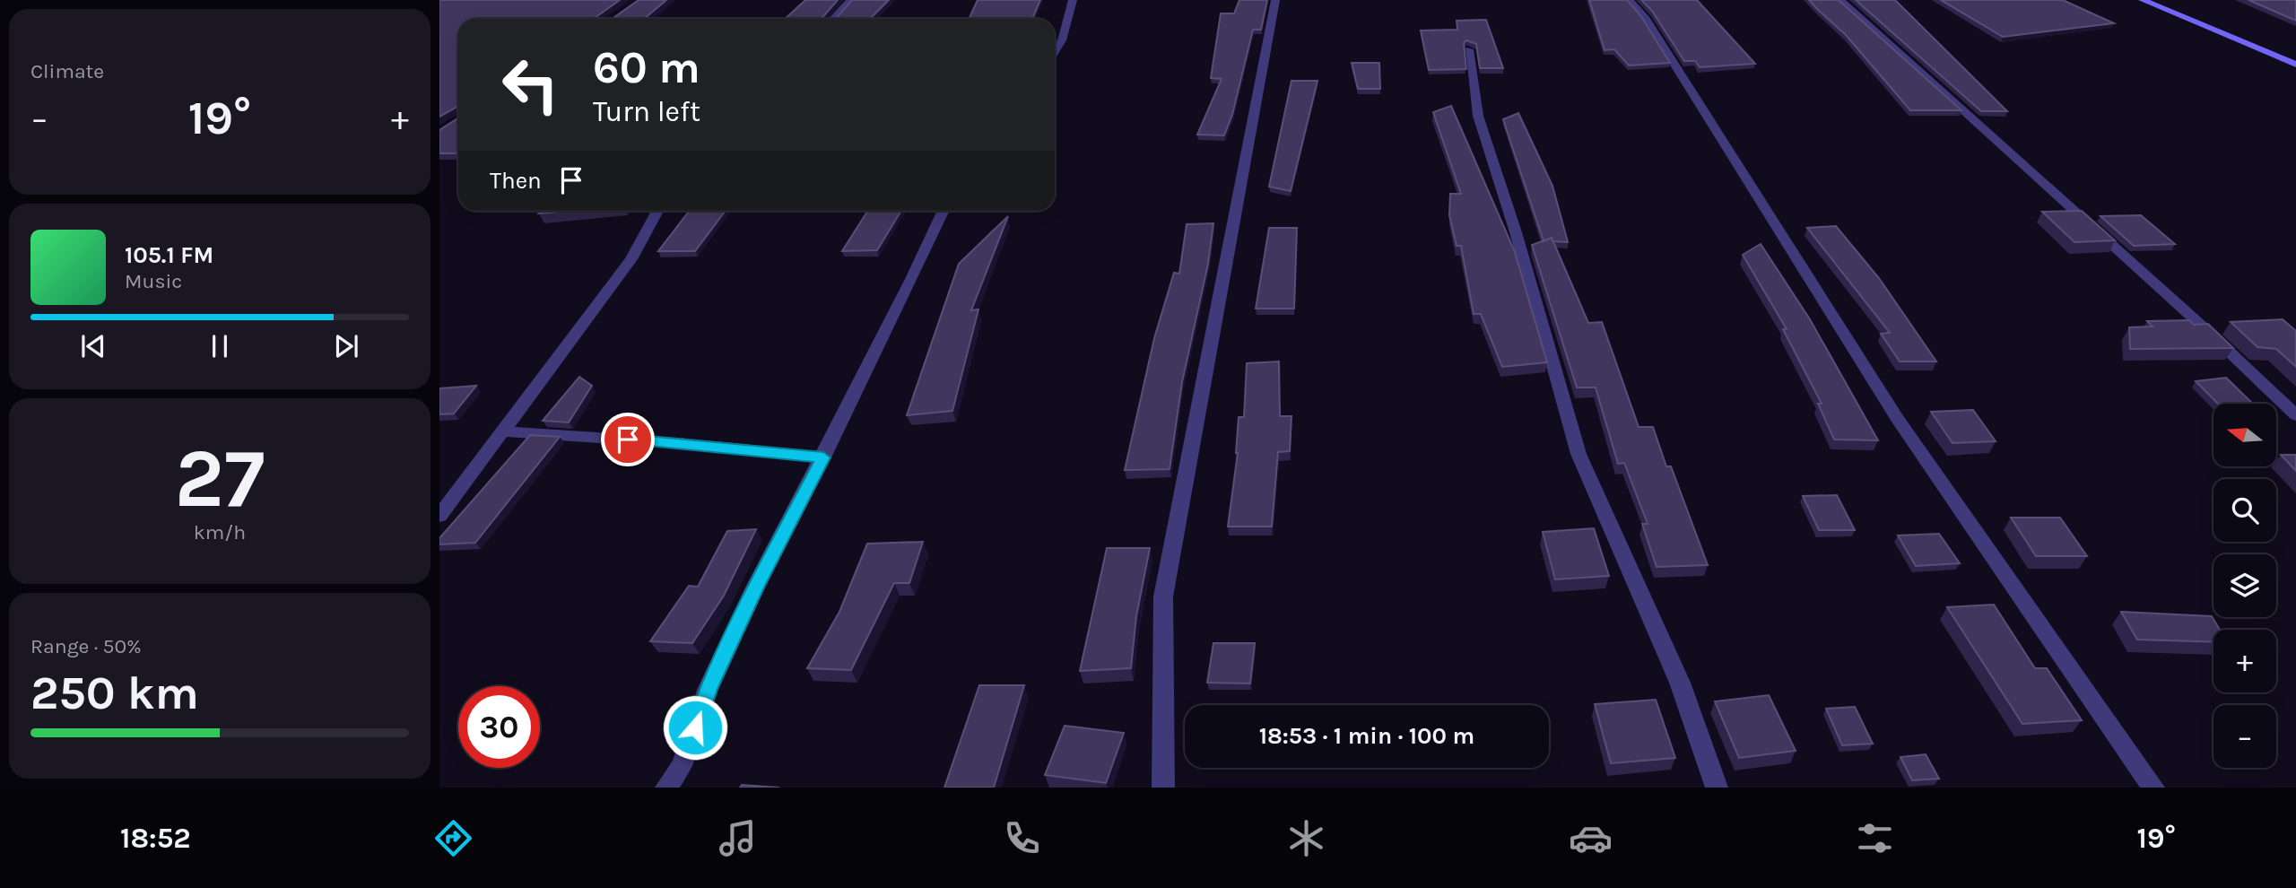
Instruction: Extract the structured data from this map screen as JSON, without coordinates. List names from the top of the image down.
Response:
{
  "north": "left",
  "page": {
    "tile": [
      "Climate",
      ["27", "km/h"],
      ["Range · 50%", "250 km"]
    ],
    "turn": ["60 m", "Turn left"],
    "heat": ["−", "19°", "+"],
    "then": "Then",
    "song": ["105.1 FM", "Music"],
    "map_buttons": ["+", "−"],
    "limit": "30",
    "trip": "18:53 · 1 min · 100 m",
    "tabs": ["18:52", "19°"]
  }
}
